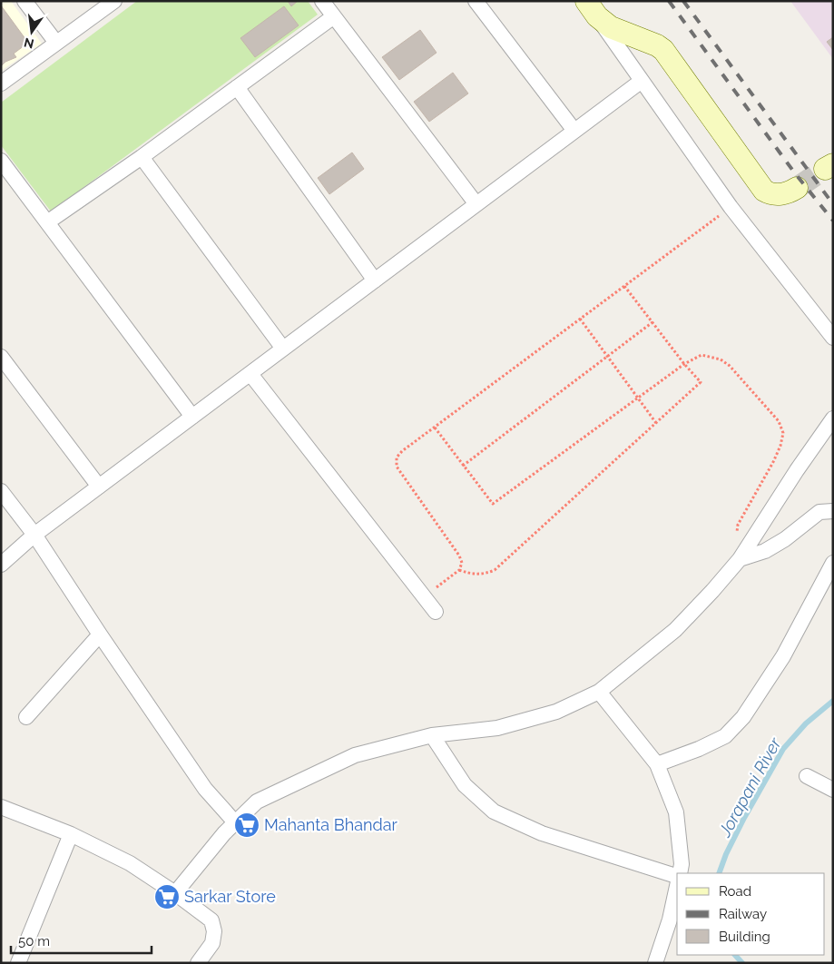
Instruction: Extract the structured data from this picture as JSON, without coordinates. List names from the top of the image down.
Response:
{
  "water": ["Jorapani River"],
  "places": {
    "supermarket": ["Mahanta Bhandar", "Sarkar Store"]
  },
  "legend": ["Road", "Railway", "Building"],
  "scale_bar": "50 m",
  "north": "bottom"
}
